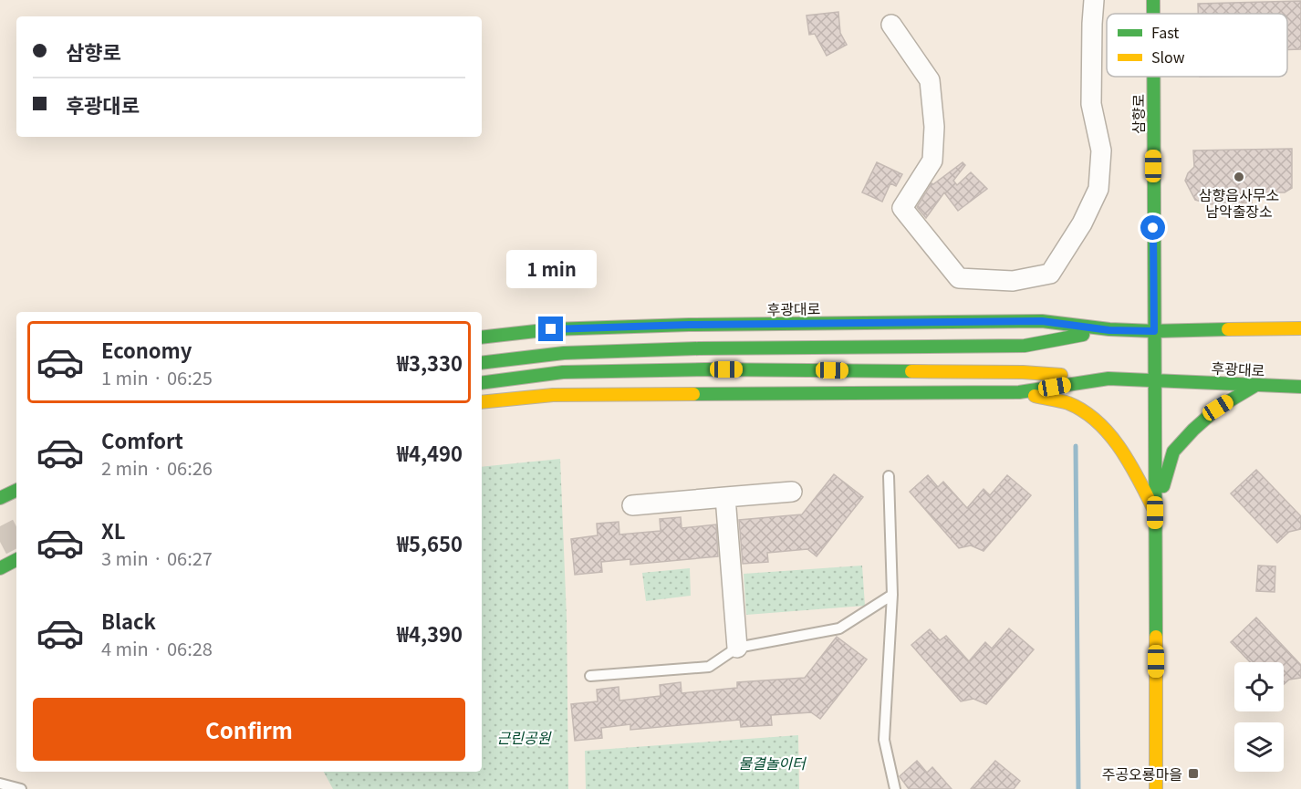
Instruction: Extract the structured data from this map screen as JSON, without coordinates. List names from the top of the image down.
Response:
{
  "streets": {
    "street": ["삼향로", "후광대로"]
  },
  "crossings": [
    ["삼향로", "후광대로"]
  ],
  "parks": ["근린공원", "물결놀이터"],
  "places": {
    "other": ["삼향읍사무소 남악출장소"],
    "transit": ["주공오룡마을"]
  },
  "legend": ["Fast", "Slow"],
  "page": {
    "banner": ["삼향로", "후광대로"],
    "bubble": "1 min",
    "list": [
      {
        "name": "Economy",
        "note": "1 min · 06:25",
        "value": "₩3,330"
      },
      {
        "name": "Comfort",
        "note": "2 min · 06:26",
        "value": "₩4,490"
      },
      {
        "name": "XL",
        "note": "3 min · 06:27",
        "value": "₩5,650"
      },
      {
        "name": "Black",
        "note": "4 min · 06:28",
        "value": "₩4,390"
      }
    ],
    "buttons": "Confirm"
  }
}
